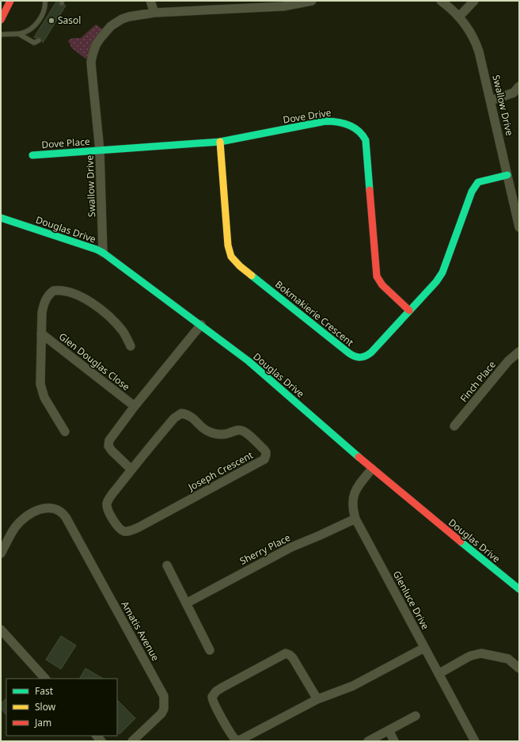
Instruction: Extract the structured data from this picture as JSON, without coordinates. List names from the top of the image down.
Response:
{
  "streets": {
    "street": [
      "Swallow Drive",
      "Dove Drive",
      "Dove Place",
      "Douglas Drive",
      "Bokmakierie Crescent",
      "Glen Douglas Close",
      "Finch Place",
      "Joseph Crescent",
      "Sherry Place",
      "Glenluce Drive",
      "Amatis Avenue"
    ]
  },
  "crossings": [
    ["Swallow Drive", "Dove Drive"],
    ["Swallow Drive", "Dove Place"],
    ["Swallow Drive", "Douglas Drive"],
    ["Swallow Drive", "Bokmakierie Crescent"],
    ["Dove Drive", "Dove Place"],
    ["Dove Drive", "Bokmakierie Crescent"],
    ["Douglas Drive", "Glenluce Drive"],
    ["Sherry Place", "Glenluce Drive"]
  ],
  "places": ["Sasol"],
  "legend": ["Fast", "Slow", "Jam"]
}
